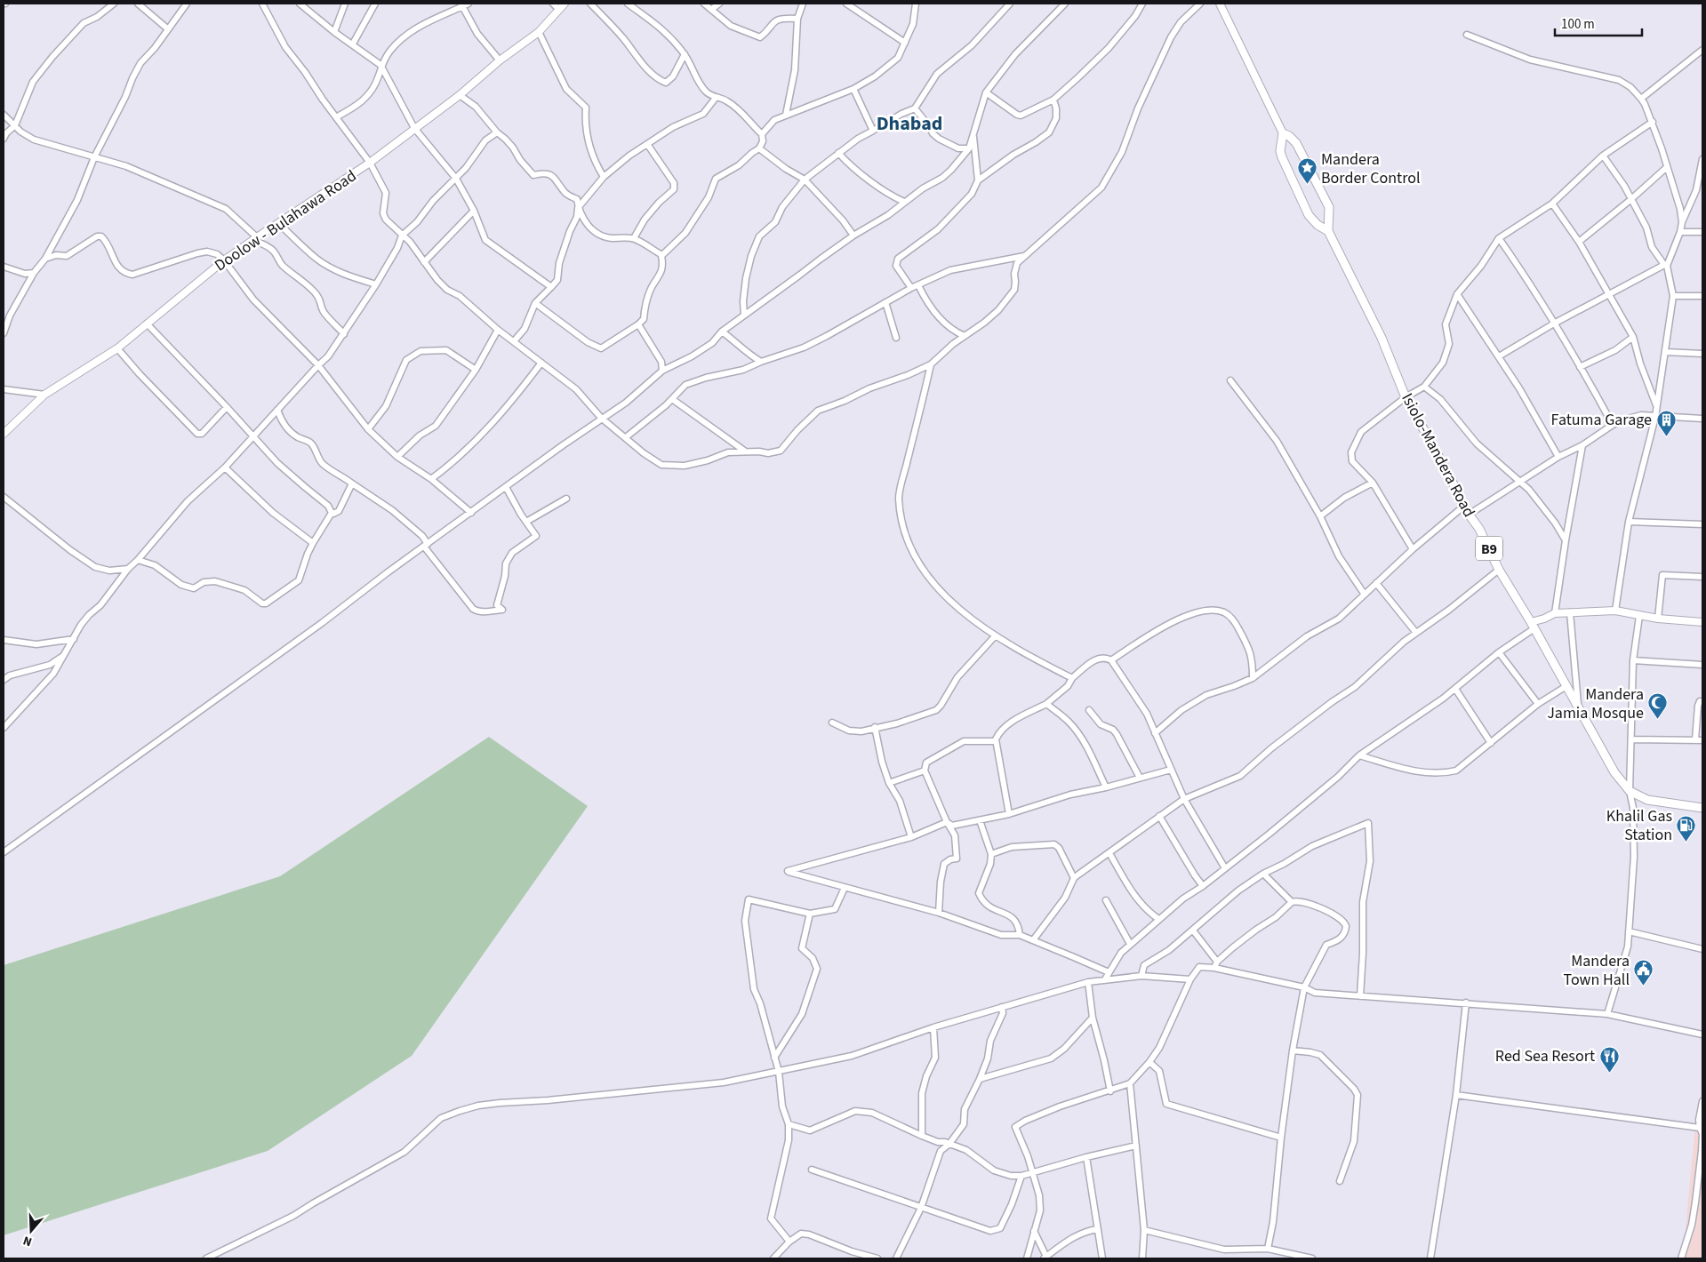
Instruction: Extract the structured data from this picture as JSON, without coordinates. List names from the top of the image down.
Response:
{
  "streets": {
    "highway": ["Isiolo-Mandera Road", "B9"],
    "main road": ["Doolow - Bulahawa Road"]
  },
  "crossings": [
    ["Isiolo-Mandera Road", "B9"]
  ],
  "districts": ["Dhabad"],
  "places": {
    "place": ["Mandera Border Control"],
    "building": ["Fatuma Garage"],
    "mosque": ["Mandera Jamia Mosque"],
    "fuel station": ["Khalil Gas Station"],
    "public building": ["Mandera Town Hall"],
    "restaurant": ["Red Sea Resort"]
  },
  "scale_bar": "100 m",
  "north": "bottom"
}
